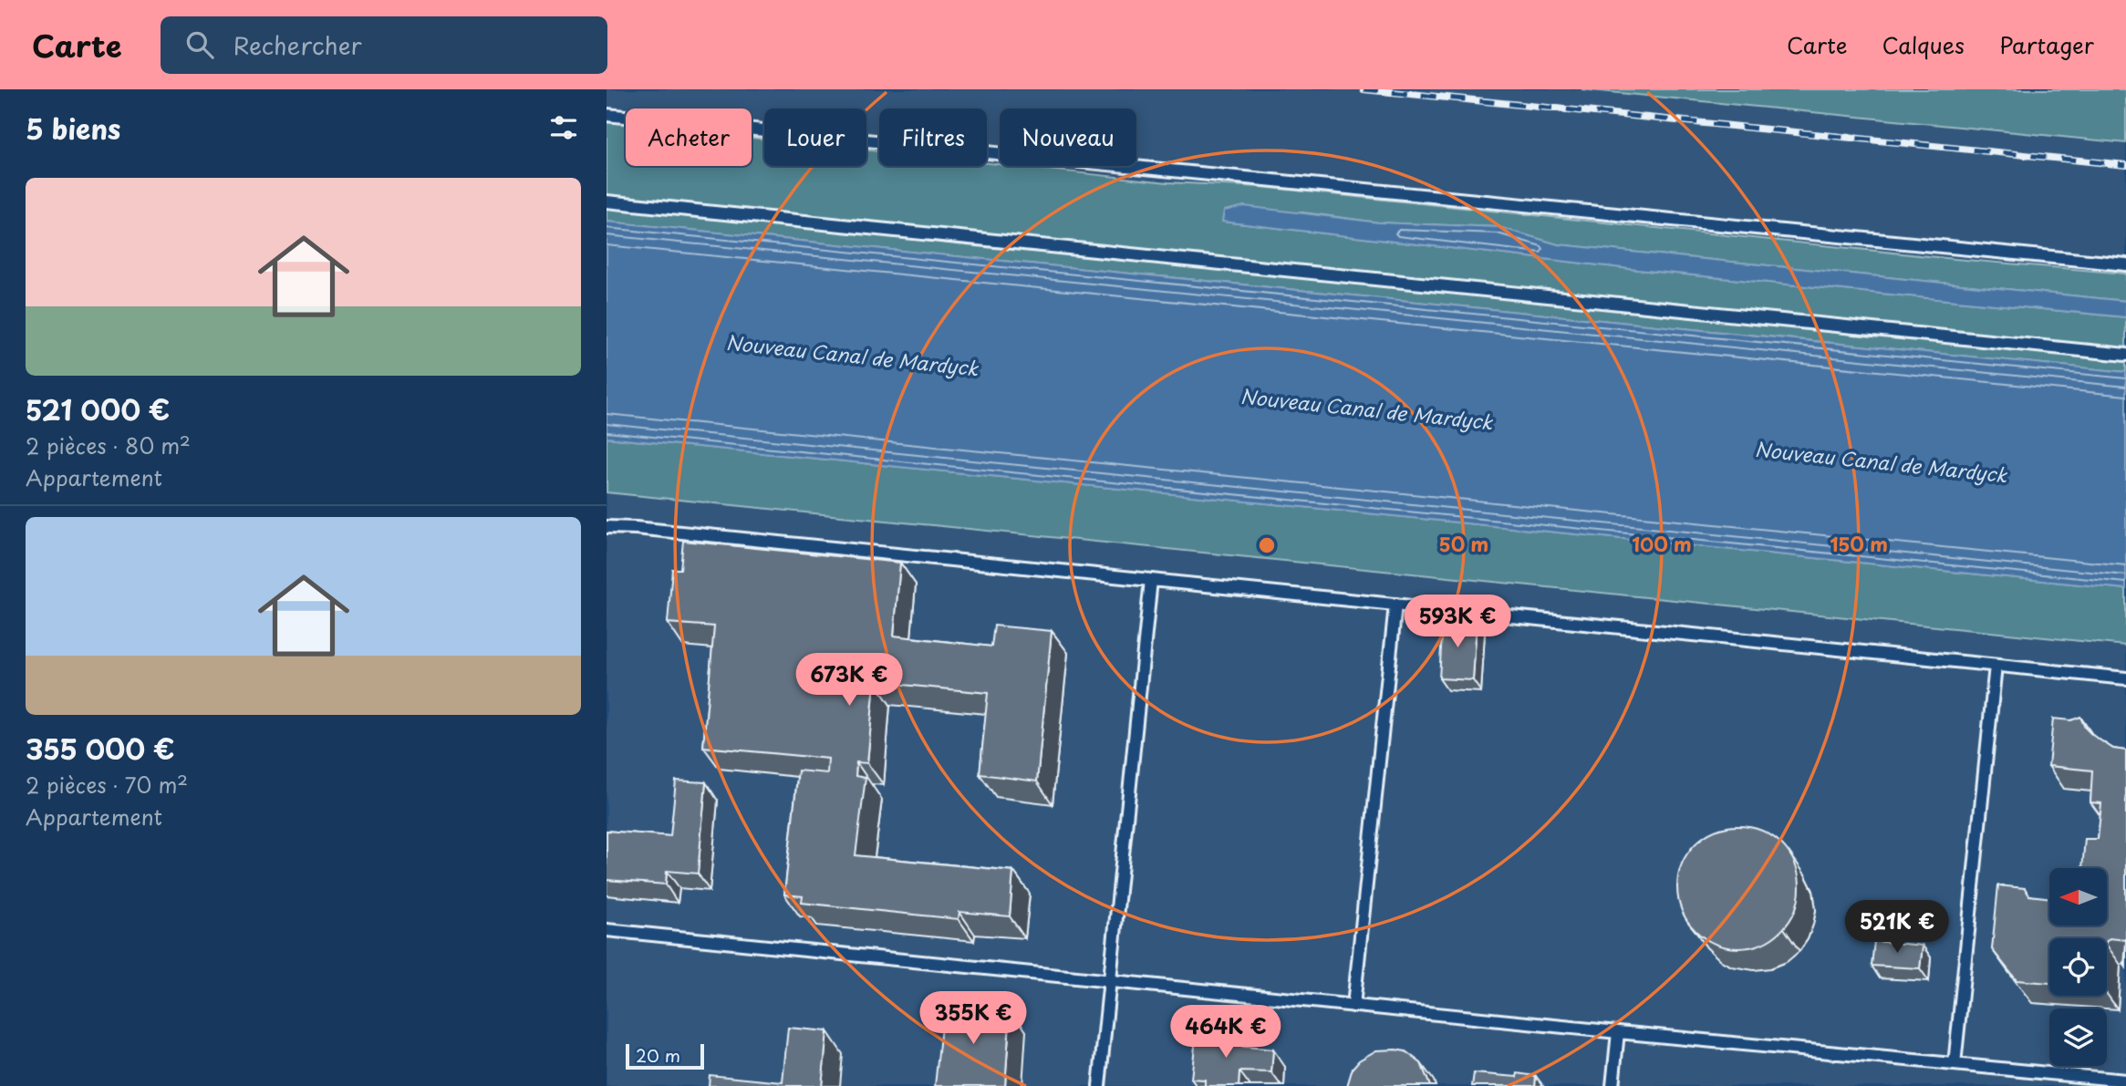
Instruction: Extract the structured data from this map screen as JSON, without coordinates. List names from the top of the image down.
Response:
{
  "water": ["Nouveau Canal de Mardyck"],
  "scale_bar": "20 m",
  "north": "left",
  "page": {
    "header": "Carte",
    "search": "Rechercher",
    "nav": ["Carte", "Calques", "Partager"],
    "heading": "5 biens",
    "chip": [
      "Acheter",
      "Louer",
      "Filtres",
      "Nouveau"
    ],
    "list": [
      {
        "name": "521 000 €",
        "note": "2 pièces · 80 m² · Appartement"
      },
      {
        "name": "355 000 €",
        "note": "2 pièces · 70 m² · Appartement"
      }
    ],
    "price": [
      "593K €",
      "673K €",
      "521K €",
      "355K €",
      "464K €"
    ],
    "scale": "20 m"
  },
  "rings": ["50 m", "100 m", "150 m"]
}
